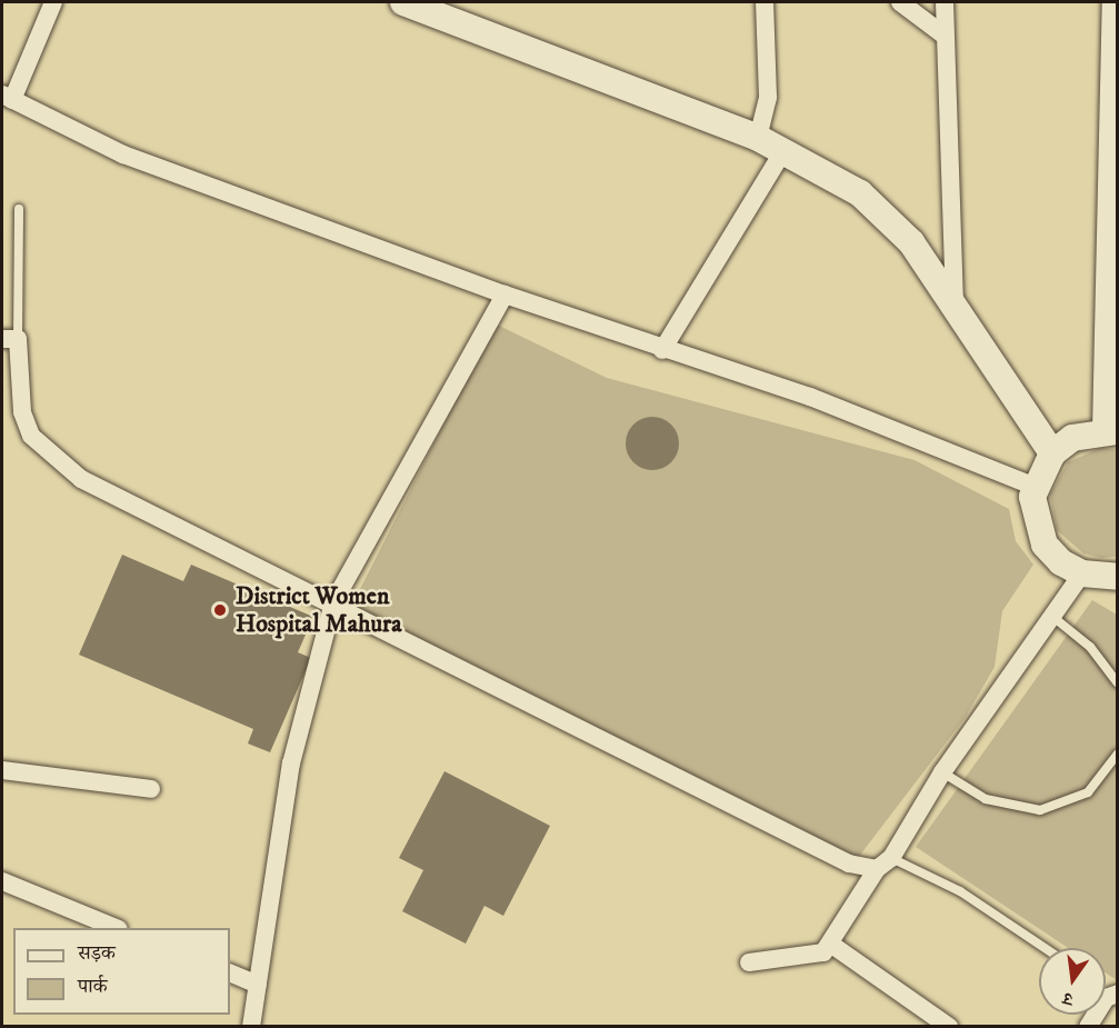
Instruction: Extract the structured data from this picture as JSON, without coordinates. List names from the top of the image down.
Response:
{
  "places": ["District Women Hospital Mahura"],
  "legend": ["सड़क", "पार्क"],
  "north": "bottom"
}
